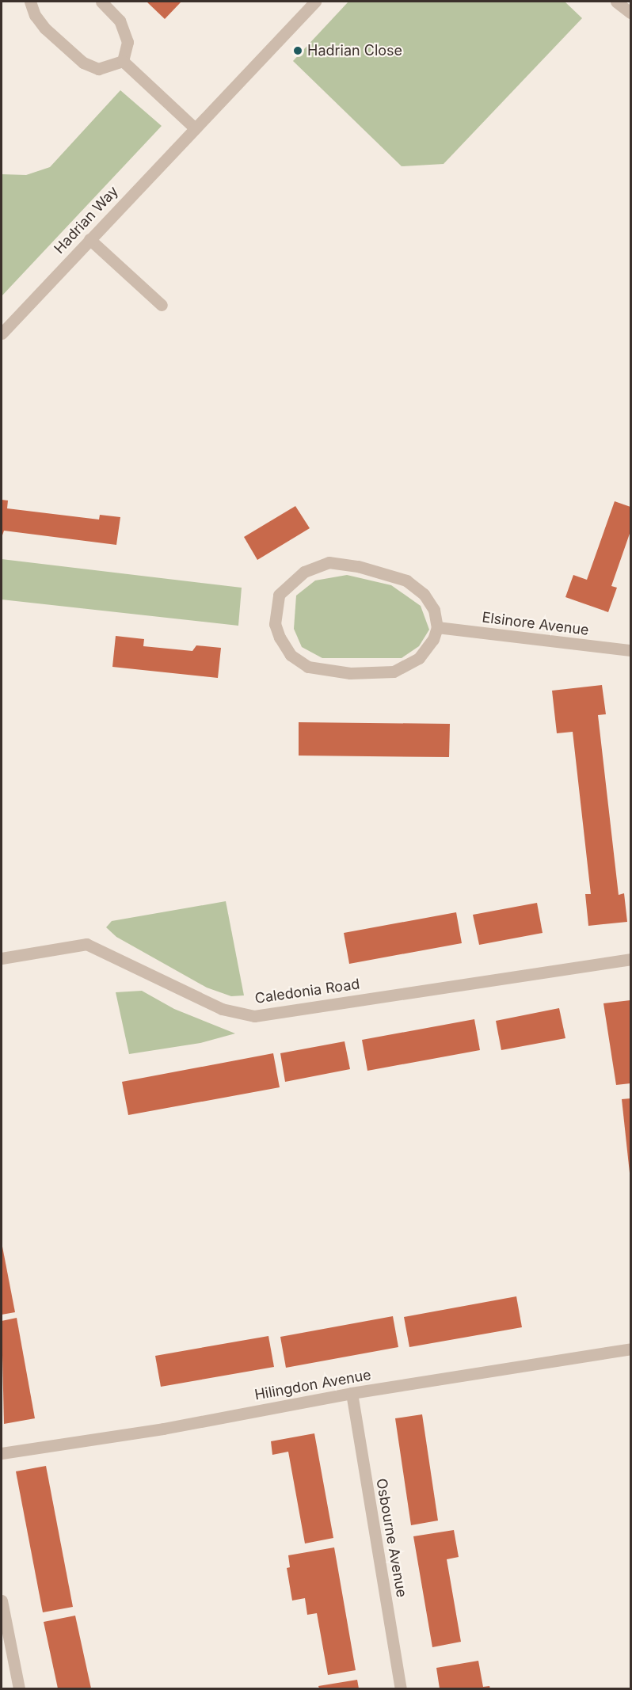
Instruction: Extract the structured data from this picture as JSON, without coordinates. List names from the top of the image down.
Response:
{
  "streets": {
    "street": [
      "Hadrian Way",
      "Elsinore Avenue",
      "Caledonia Road",
      "Hilingdon Avenue",
      "Osbourne Avenue"
    ]
  },
  "crossings": [
    ["Hilingdon Avenue", "Osbourne Avenue"]
  ],
  "places": ["Hadrian Close"]
}
